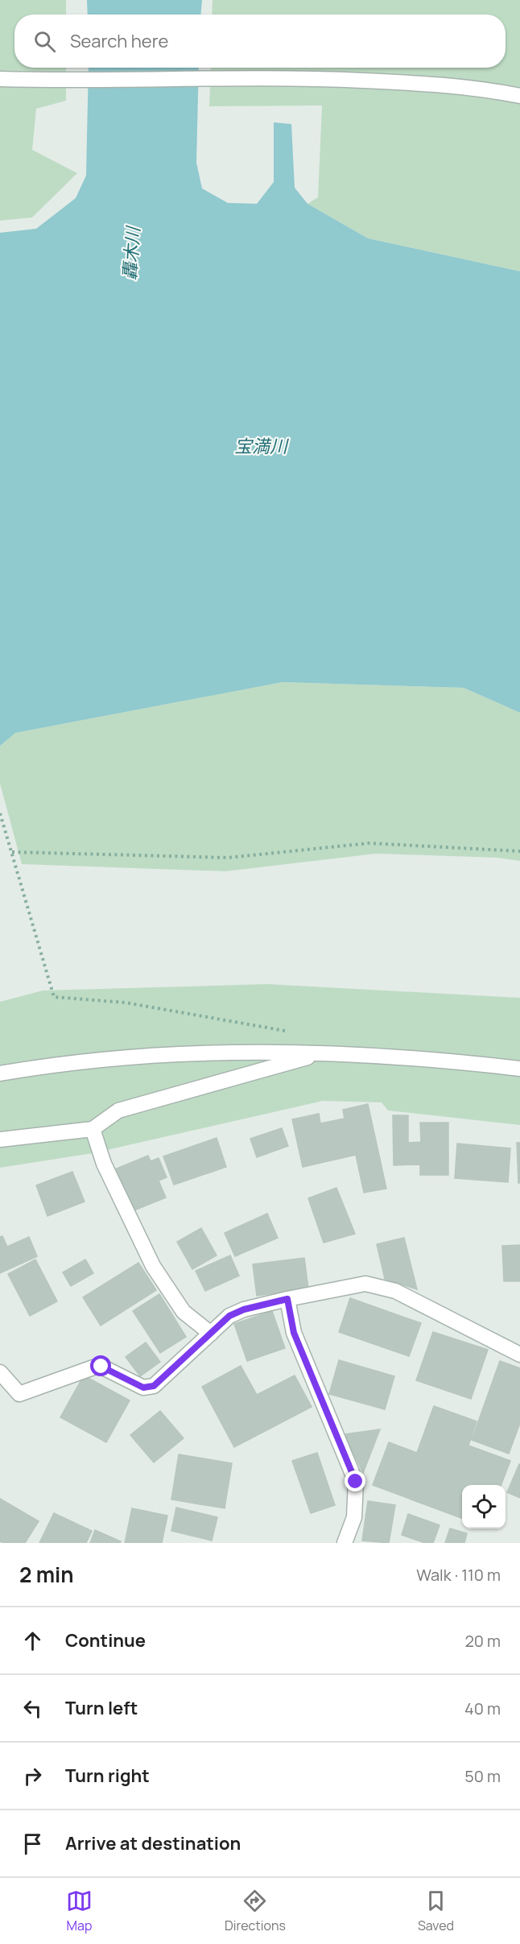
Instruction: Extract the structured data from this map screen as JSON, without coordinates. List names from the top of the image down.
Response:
{
  "water": ["轟木川", "宝満川"],
  "page": {
    "search": "Search here",
    "heading": ["2 min", "Walk · 110 m"],
    "list": [
      ["Continue", "20 m"],
      ["Turn left", "40 m"],
      ["Turn right", "50 m"],
      "Arrive at destination"
    ],
    "nav": ["Map", "Directions", "Saved"]
  }
}
